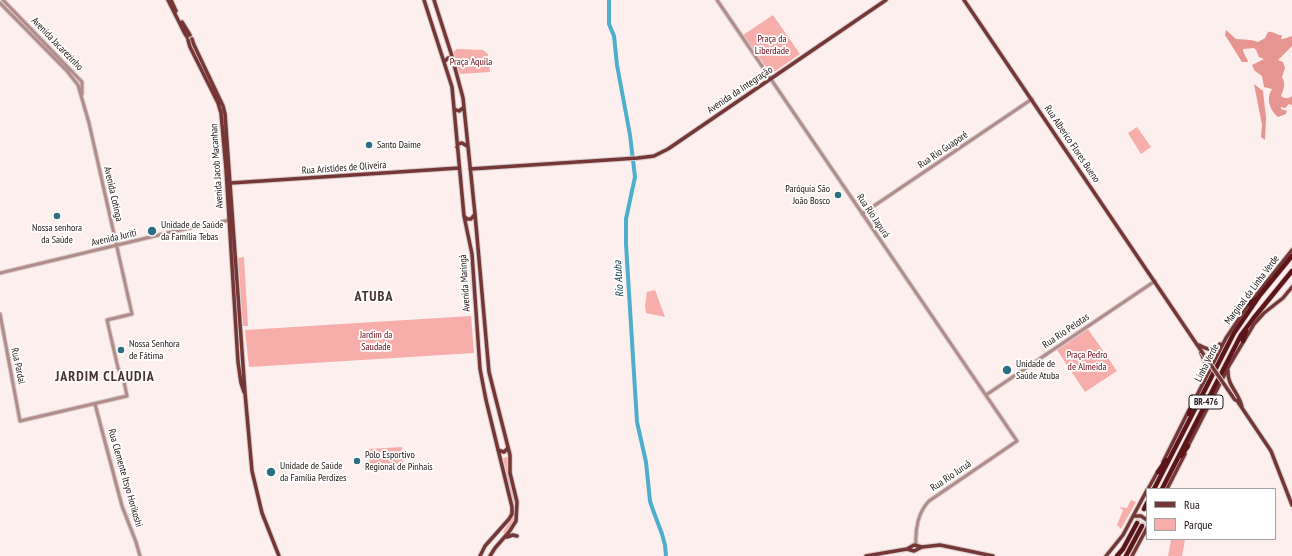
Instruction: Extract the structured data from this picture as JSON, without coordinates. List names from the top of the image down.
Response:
{
  "streets": {
    "highway": ["Linha Verde", "BR-476"],
    "main road": [
      "Avenida da Integração",
      "Rua Alberico Flores Bueno",
      "Avenida Jacob Macanhan",
      "Rua Aristides de Oliveira",
      "Avenida Maringá",
      "Marginal da Linha Verde"
    ],
    "street": [
      "Avenida Jacarezinho",
      "Rua Rio Guaporé",
      "Avenida Cotinga",
      "Rua Rio Japurá",
      "Avenida Juriti",
      "Rua Rio Pelotas",
      "Rua Pardal",
      "Rua Rio Juruá",
      "Rua Clemente Itsyo Horikoshi"
    ]
  },
  "crossings": [
    ["Avenida Jacarezinho", "Avenida Cotinga"],
    ["Avenida da Integração", "Rua Rio Japurá"],
    ["Avenida da Integração", "Avenida Maringá"],
    ["Rua Alberico Flores Bueno", "Rua Rio Guaporé"],
    ["Rua Alberico Flores Bueno", "Rua Rio Pelotas"],
    ["Rua Rio Guaporé", "Rua Rio Japurá"],
    ["Avenida Jacob Macanhan", "Rua Aristides de Oliveira"],
    ["Avenida Jacob Macanhan", "Avenida Juriti"],
    ["Rua Aristides de Oliveira", "Avenida Maringá"],
    ["Avenida Cotinga", "Avenida Juriti"],
    ["Avenida Cotinga", "Rua Pardal"],
    ["Avenida Cotinga", "Rua Clemente Itsyo Horikoshi"],
    ["Rua Rio Japurá", "Rua Rio Pelotas"],
    ["Rua Rio Japurá", "Rua Rio Juruá"],
    ["Rua Pardal", "Rua Clemente Itsyo Horikoshi"]
  ],
  "districts": ["ATUBA", "JARDIM CLAUDIA"],
  "water": ["Rio Atuba"],
  "parks": [
    "Praça da Liberdade",
    "Praça Aquila",
    "Jardim da Saudade",
    "Praça Pedro de Almeida"
  ],
  "places": [
    "Santo Daime",
    "Paróquia São João Bosco",
    "Nossa senhora da Saúde",
    "Unidade de Saúde da Família Tebas",
    "Nossa Senhora de Fátima",
    "Unidade de Saúde Atuba",
    "Polo Esportivo Regional de Pinhais",
    "Unidade de Saúde da Família Perdizes"
  ],
  "legend": ["Rua", "Parque"]
}
